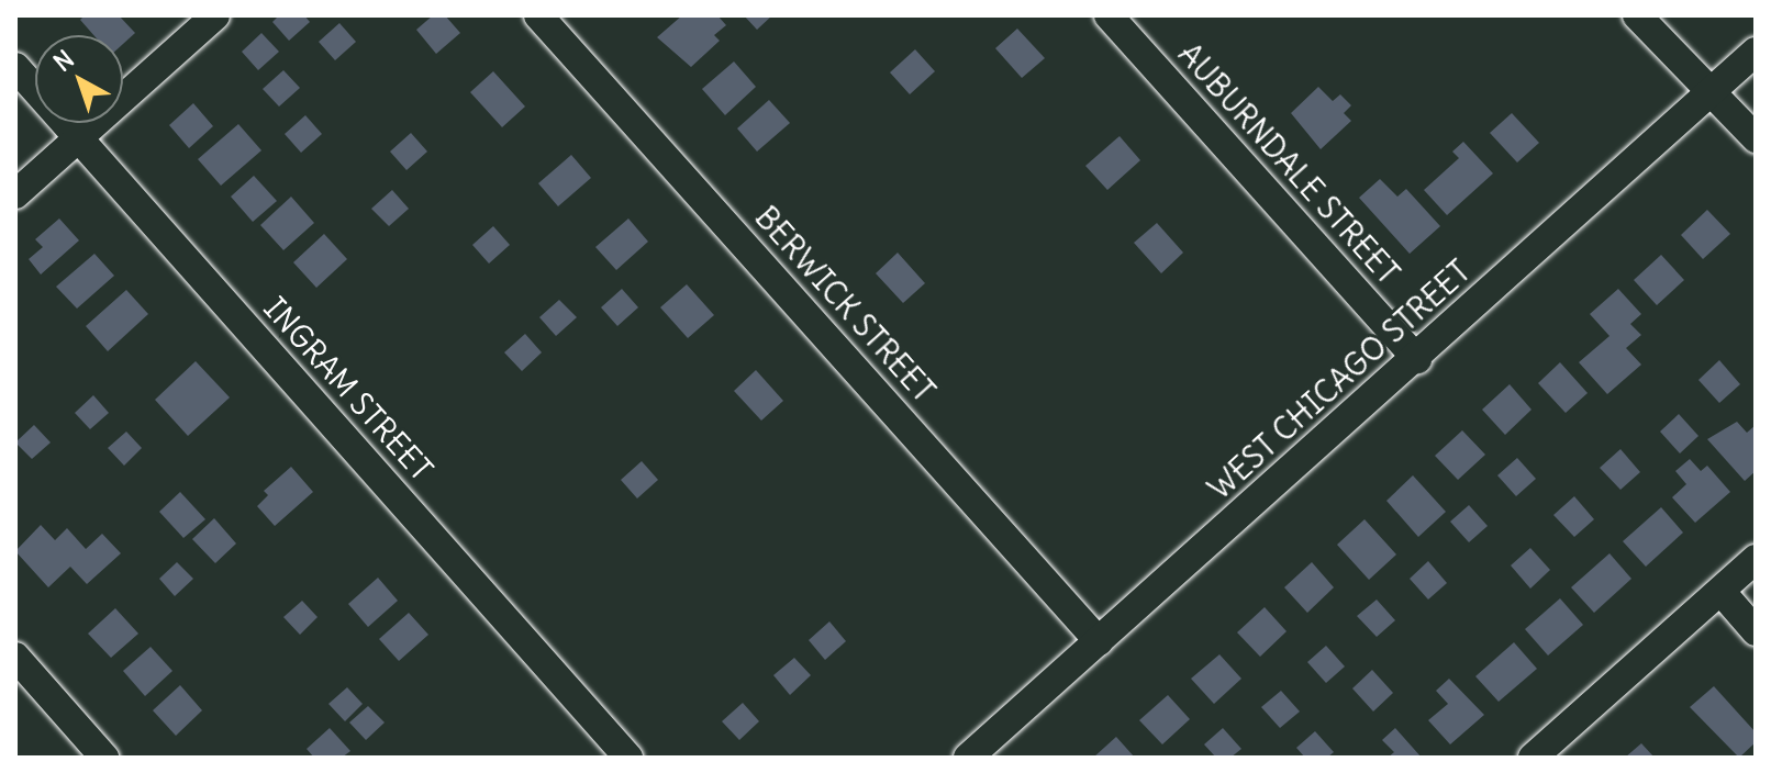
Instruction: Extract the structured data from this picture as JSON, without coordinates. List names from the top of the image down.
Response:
{
  "streets": {
    "street": [
      "AUBURNDALE STREET",
      "BERWICK STREET",
      "WEST CHICAGO STREET",
      "INGRAM STREET"
    ]
  },
  "crossings": [
    ["AUBURNDALE STREET", "WEST CHICAGO STREET"],
    ["BERWICK STREET", "WEST CHICAGO STREET"]
  ],
  "north": "top left"
}
